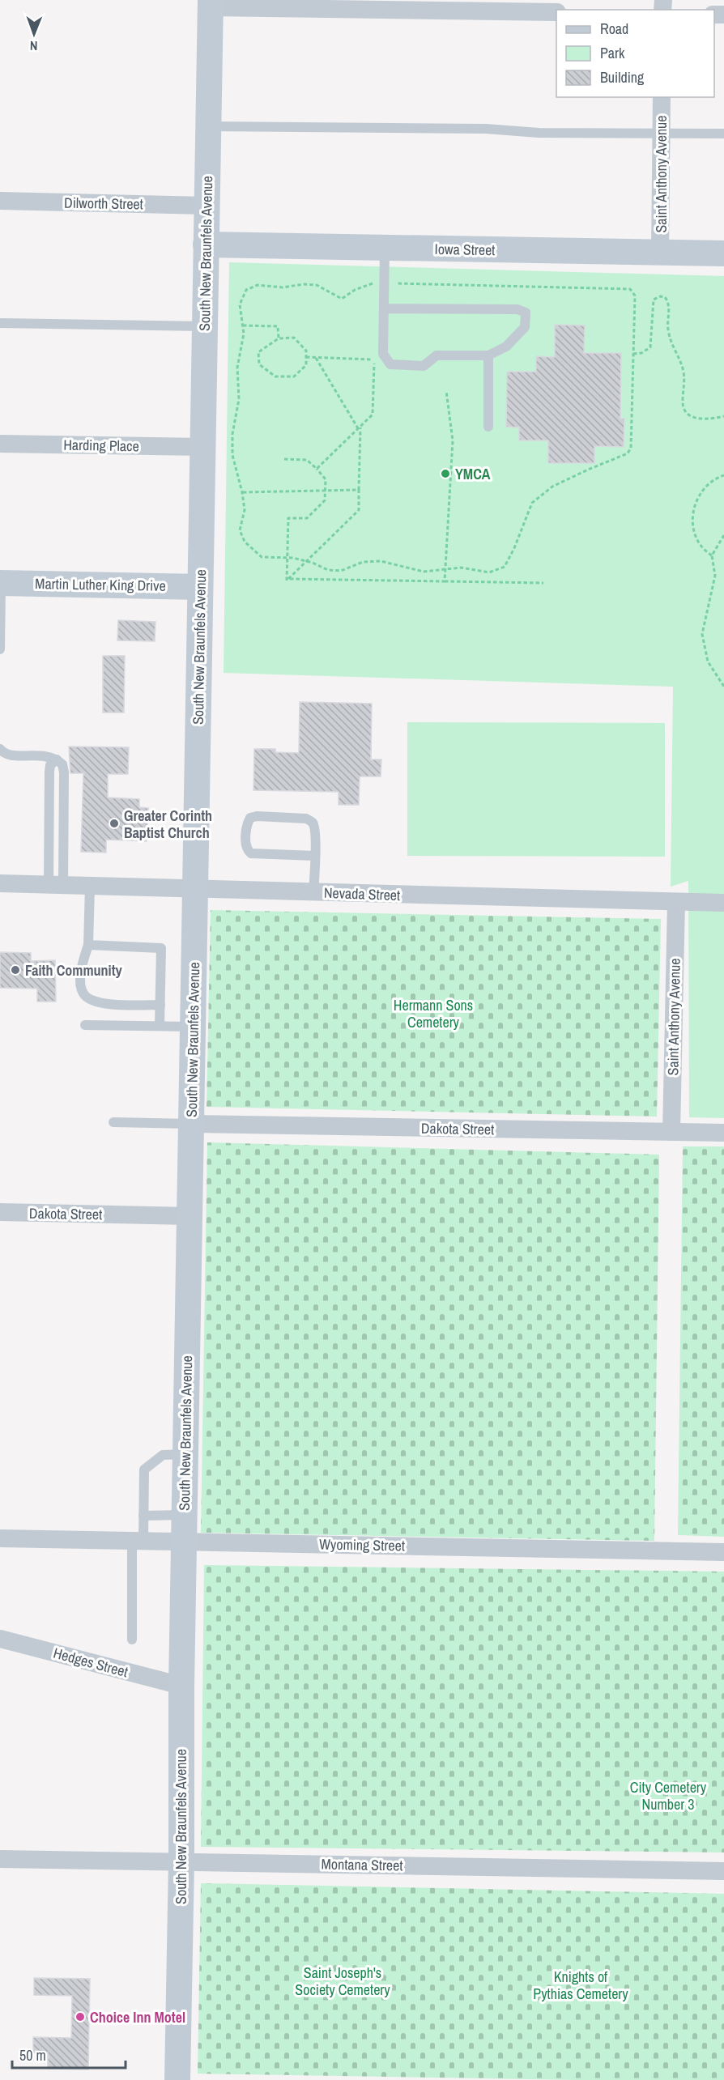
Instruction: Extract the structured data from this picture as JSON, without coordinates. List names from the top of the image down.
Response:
{
  "streets": {
    "main road": ["Iowa Street", "South New Braunfels Avenue", "Martin Luther King Drive"],
    "street": [
      "Saint Anthony Avenue",
      "Dilworth Street",
      "Harding Place",
      "Nevada Street",
      "Dakota Street",
      "Wyoming Street",
      "Hedges Street",
      "Montana Street"
    ]
  },
  "crossings": [
    ["Saint Anthony Avenue", "Iowa Street"],
    ["Saint Anthony Avenue", "Nevada Street"],
    ["Saint Anthony Avenue", "Dakota Street"],
    ["Dilworth Street", "South New Braunfels Avenue"],
    ["Iowa Street", "South New Braunfels Avenue"],
    ["South New Braunfels Avenue", "Harding Place"],
    ["South New Braunfels Avenue", "Martin Luther King Drive"],
    ["South New Braunfels Avenue", "Nevada Street"],
    ["South New Braunfels Avenue", "Dakota Street"],
    ["South New Braunfels Avenue", "Wyoming Street"],
    ["South New Braunfels Avenue", "Hedges Street"],
    ["South New Braunfels Avenue", "Montana Street"]
  ],
  "parks": [
    "Hermann Sons Cemetery",
    "City Cemetery Number 3",
    "Saint Joseph's Society Cemetery",
    "Knights of Pythias Cemetery"
  ],
  "places": [
    "YMCA",
    "Greater Corinth Baptist Church",
    "Faith Community",
    "Choice Inn Motel"
  ],
  "legend": ["Road", "Park", "Building"],
  "scale_bar": "50 m",
  "north": "bottom"
}
